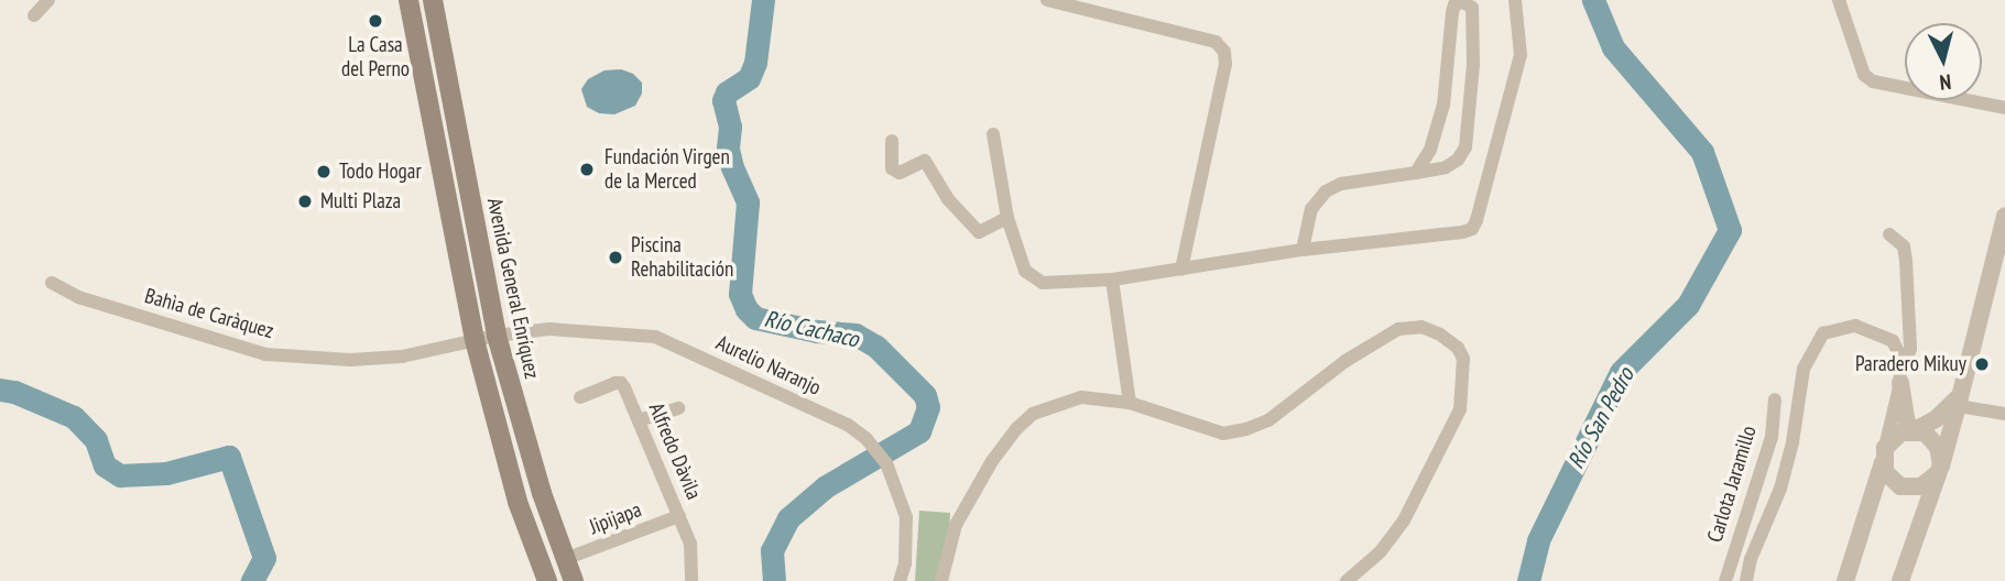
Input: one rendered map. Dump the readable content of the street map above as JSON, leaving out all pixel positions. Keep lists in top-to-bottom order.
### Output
{
  "streets": {
    "main road": ["Avenida General Enríquez"],
    "street": [
      "Bahìa de Caràquez",
      "Aurelio Naranjo",
      "Alfredo Dàvila",
      "Carlota Jaramillo",
      "Jipijapa"
    ]
  },
  "crossings": [
    ["Avenida General Enríquez", "Bahìa de Caràquez"],
    ["Avenida General Enríquez", "Aurelio Naranjo"],
    ["Avenida General Enríquez", "Jipijapa"],
    ["Bahìa de Caràquez", "Aurelio Naranjo"],
    ["Alfredo Dàvila", "Jipijapa"]
  ],
  "water": ["Río Cachaco", "Río San Pedro"],
  "places": [
    "La Casa del Perno",
    "Fundación Virgen de la Merced",
    "Todo Hogar",
    "Multi Plaza",
    "Piscina Rehabilitación",
    "Paradero Mikuy"
  ],
  "north": "bottom"
}
